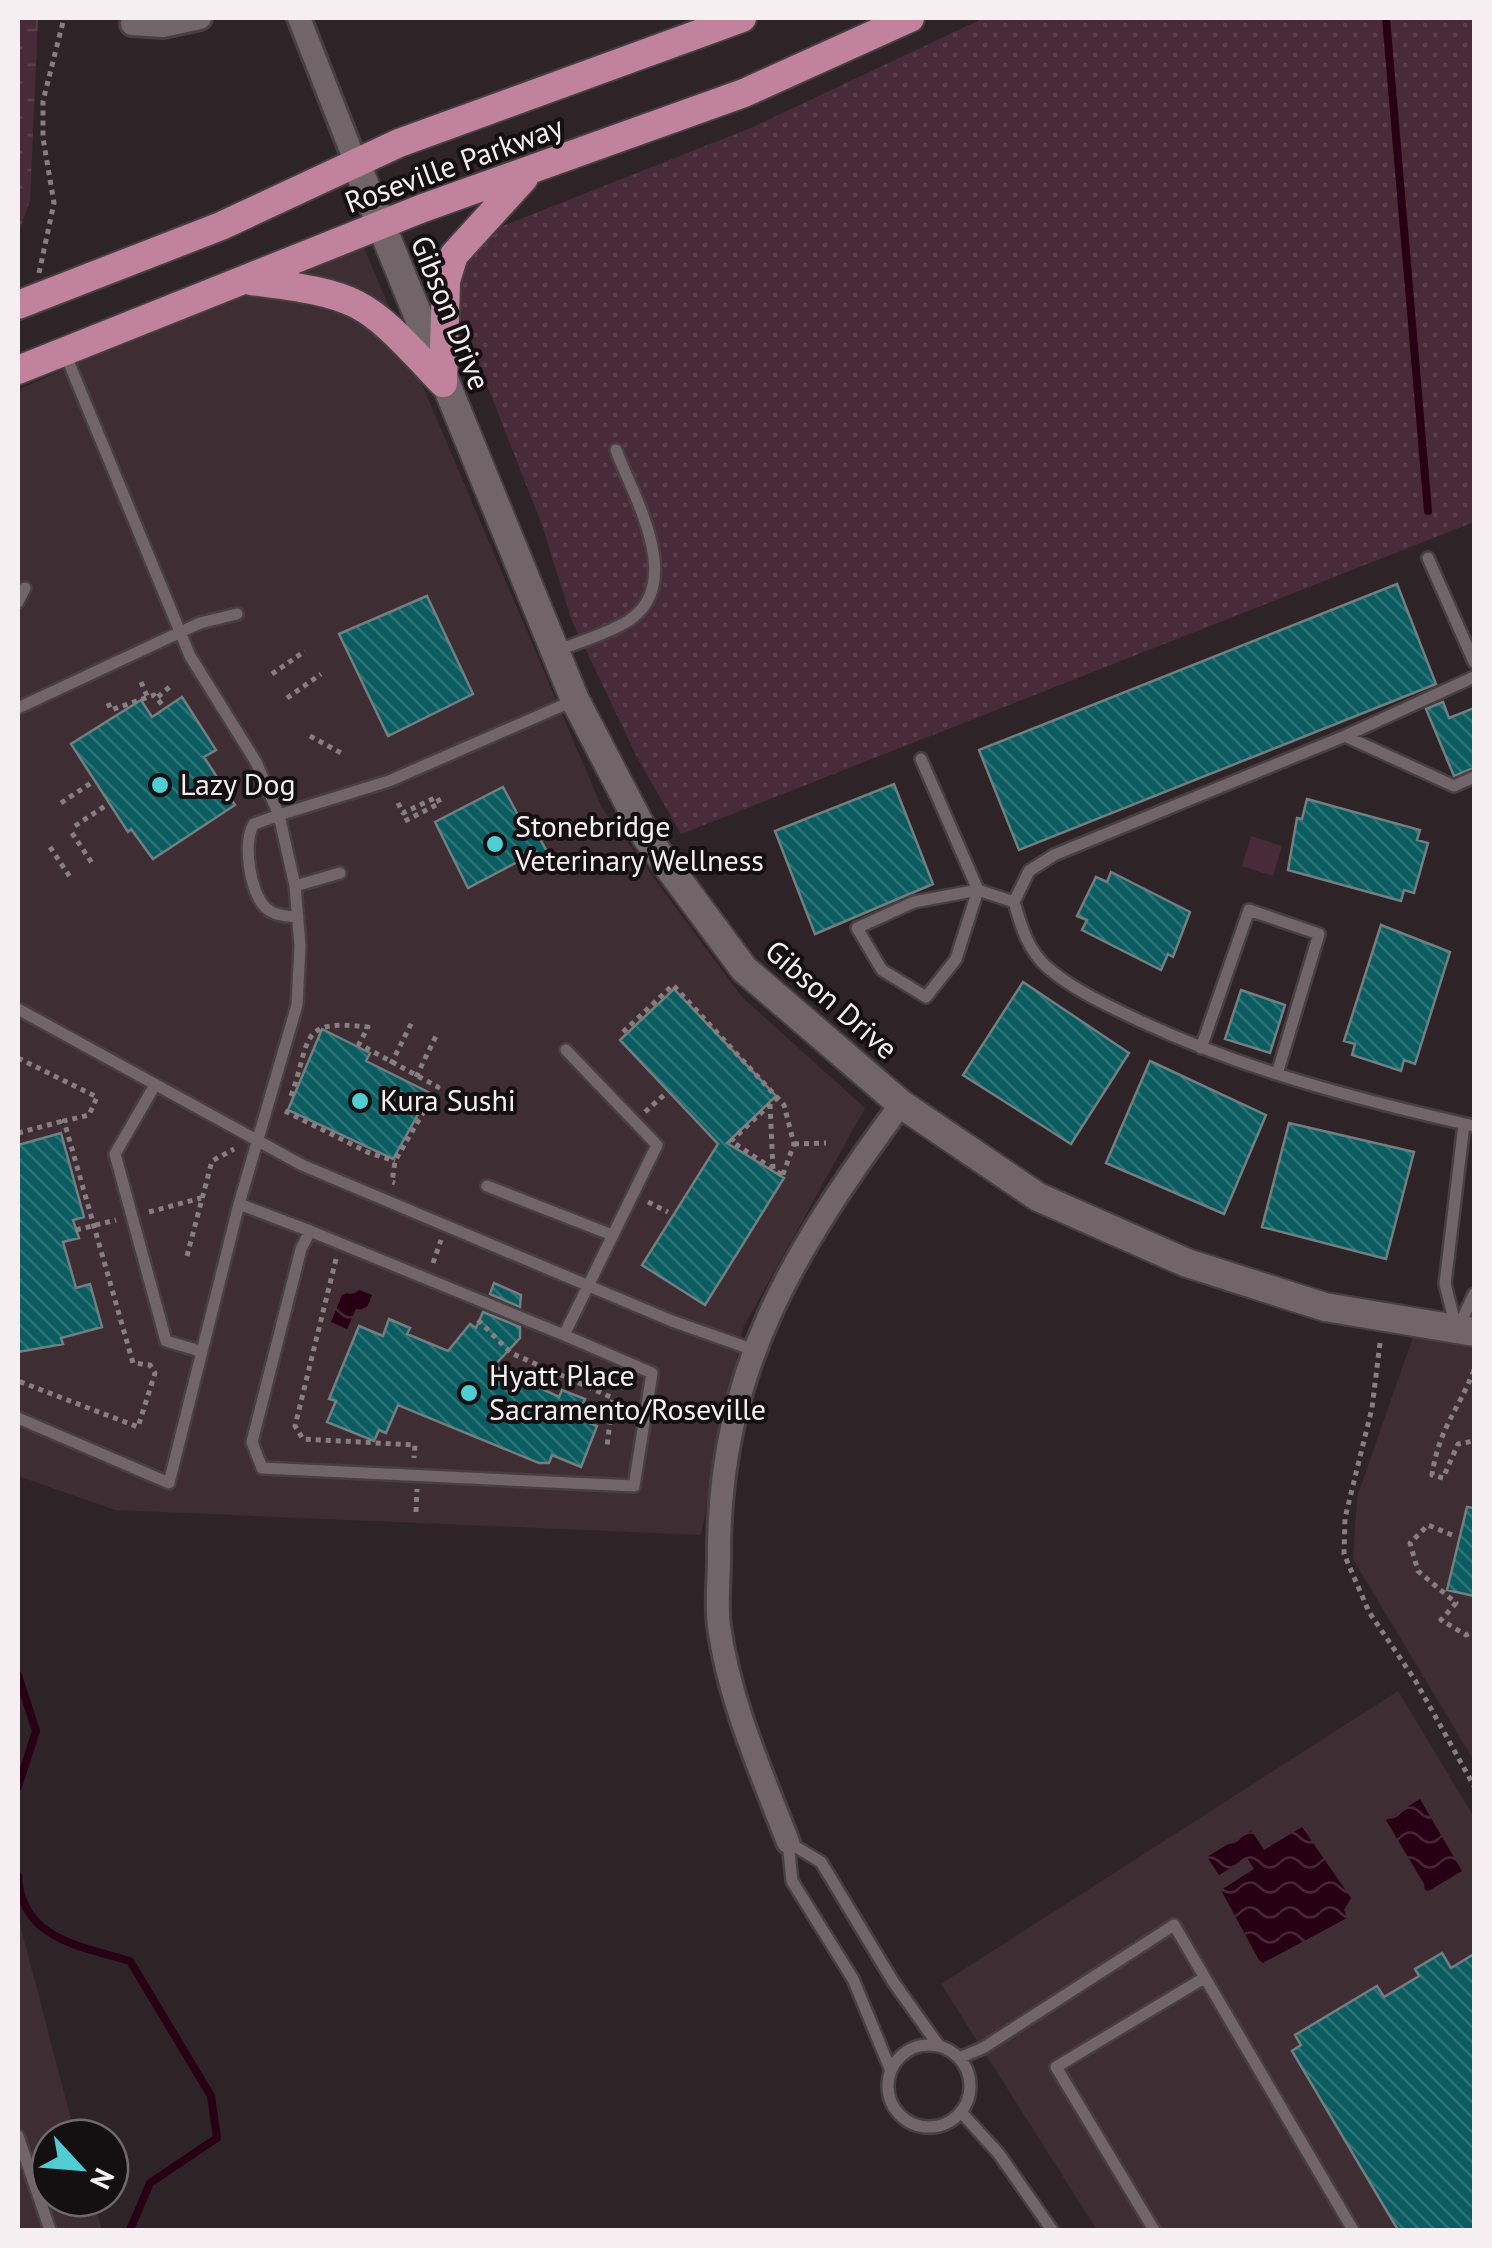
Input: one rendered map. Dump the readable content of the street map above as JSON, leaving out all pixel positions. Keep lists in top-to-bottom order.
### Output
{
  "streets": {
    "main road": ["Roseville Parkway"],
    "street": ["Gibson Drive"]
  },
  "crossings": [
    ["Roseville Parkway", "Gibson Drive"]
  ],
  "places": [
    "Lazy Dog",
    "Stonebridge Veterinary Wellness",
    "Kura Sushi",
    "Hyatt Place Sacramento/Roseville"
  ],
  "north": "bottom right"
}
